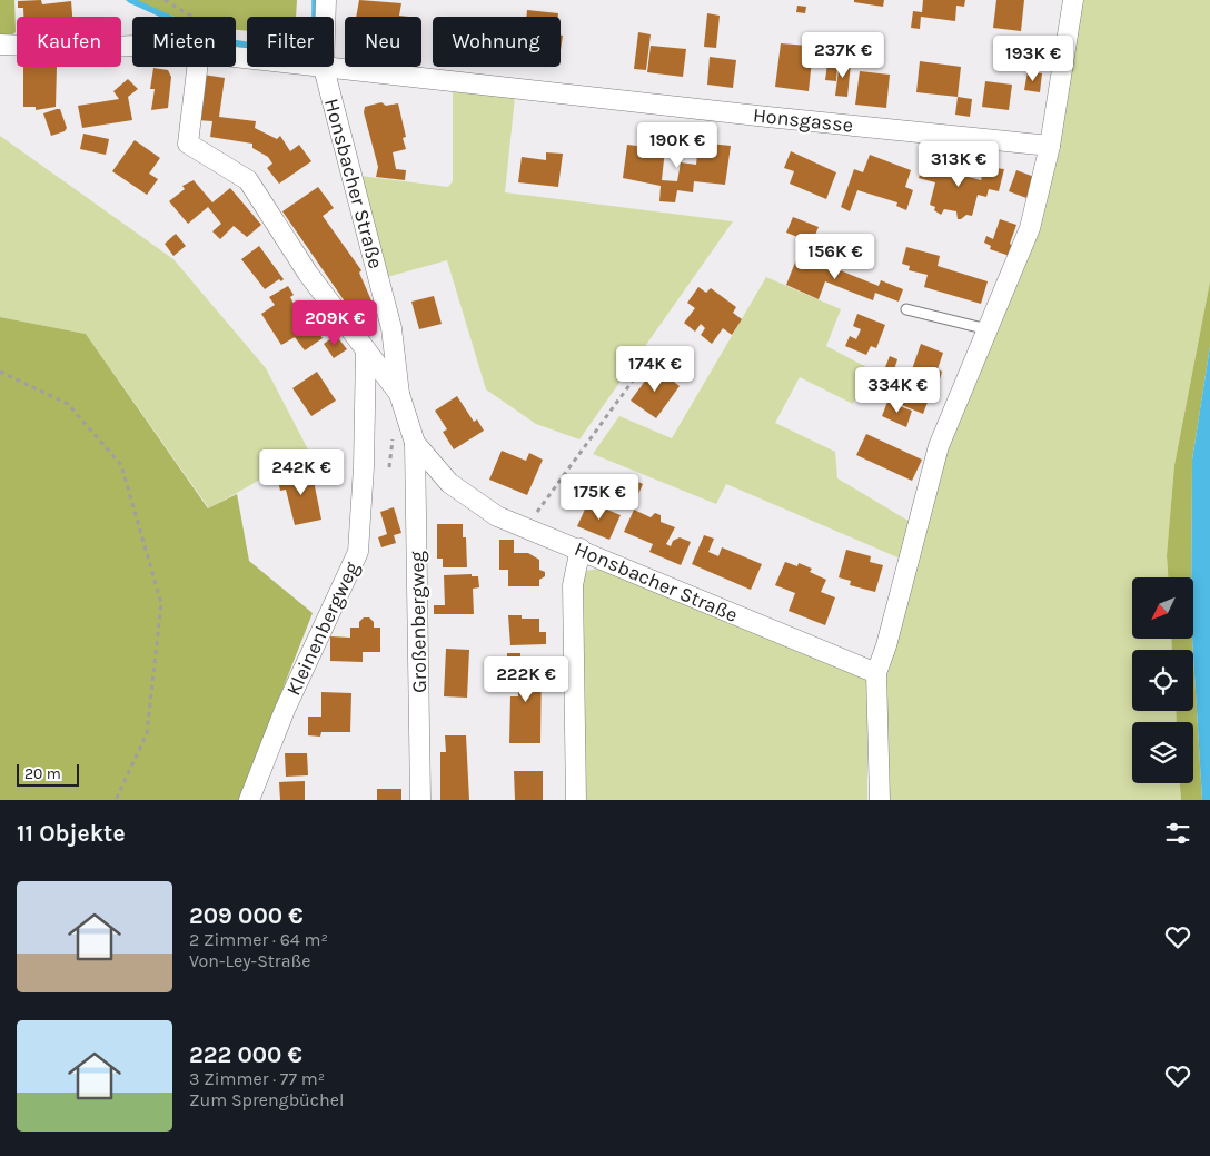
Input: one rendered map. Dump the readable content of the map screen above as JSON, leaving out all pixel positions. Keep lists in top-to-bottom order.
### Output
{
  "streets": {
    "street": [
      "Honsgasse",
      "Honsbacher Straße",
      "Großenbergweg",
      "Kleinenbergweg"
    ]
  },
  "crossings": [
    ["Honsgasse", "Honsbacher Straße"],
    ["Honsbacher Straße", "Großenbergweg"]
  ],
  "scale_bar": "20 m",
  "north": "bottom left",
  "page": {
    "chip": [
      "Kaufen",
      "Mieten",
      "Filter",
      "Neu",
      "Wohnung"
    ],
    "price": [
      "237K €",
      "193K €",
      "190K €",
      "313K €",
      "156K €",
      "209K €",
      "174K €",
      "334K €",
      "242K €",
      "175K €",
      "222K €"
    ],
    "scale": "20 m",
    "heading": "11 Objekte",
    "list": [
      {
        "name": "209 000 €",
        "note": "2 Zimmer · 64 m² · Von-Ley-Straße"
      },
      {
        "name": "222 000 €",
        "note": "3 Zimmer · 77 m² · Zum Sprengbüchel"
      }
    ]
  }
}
